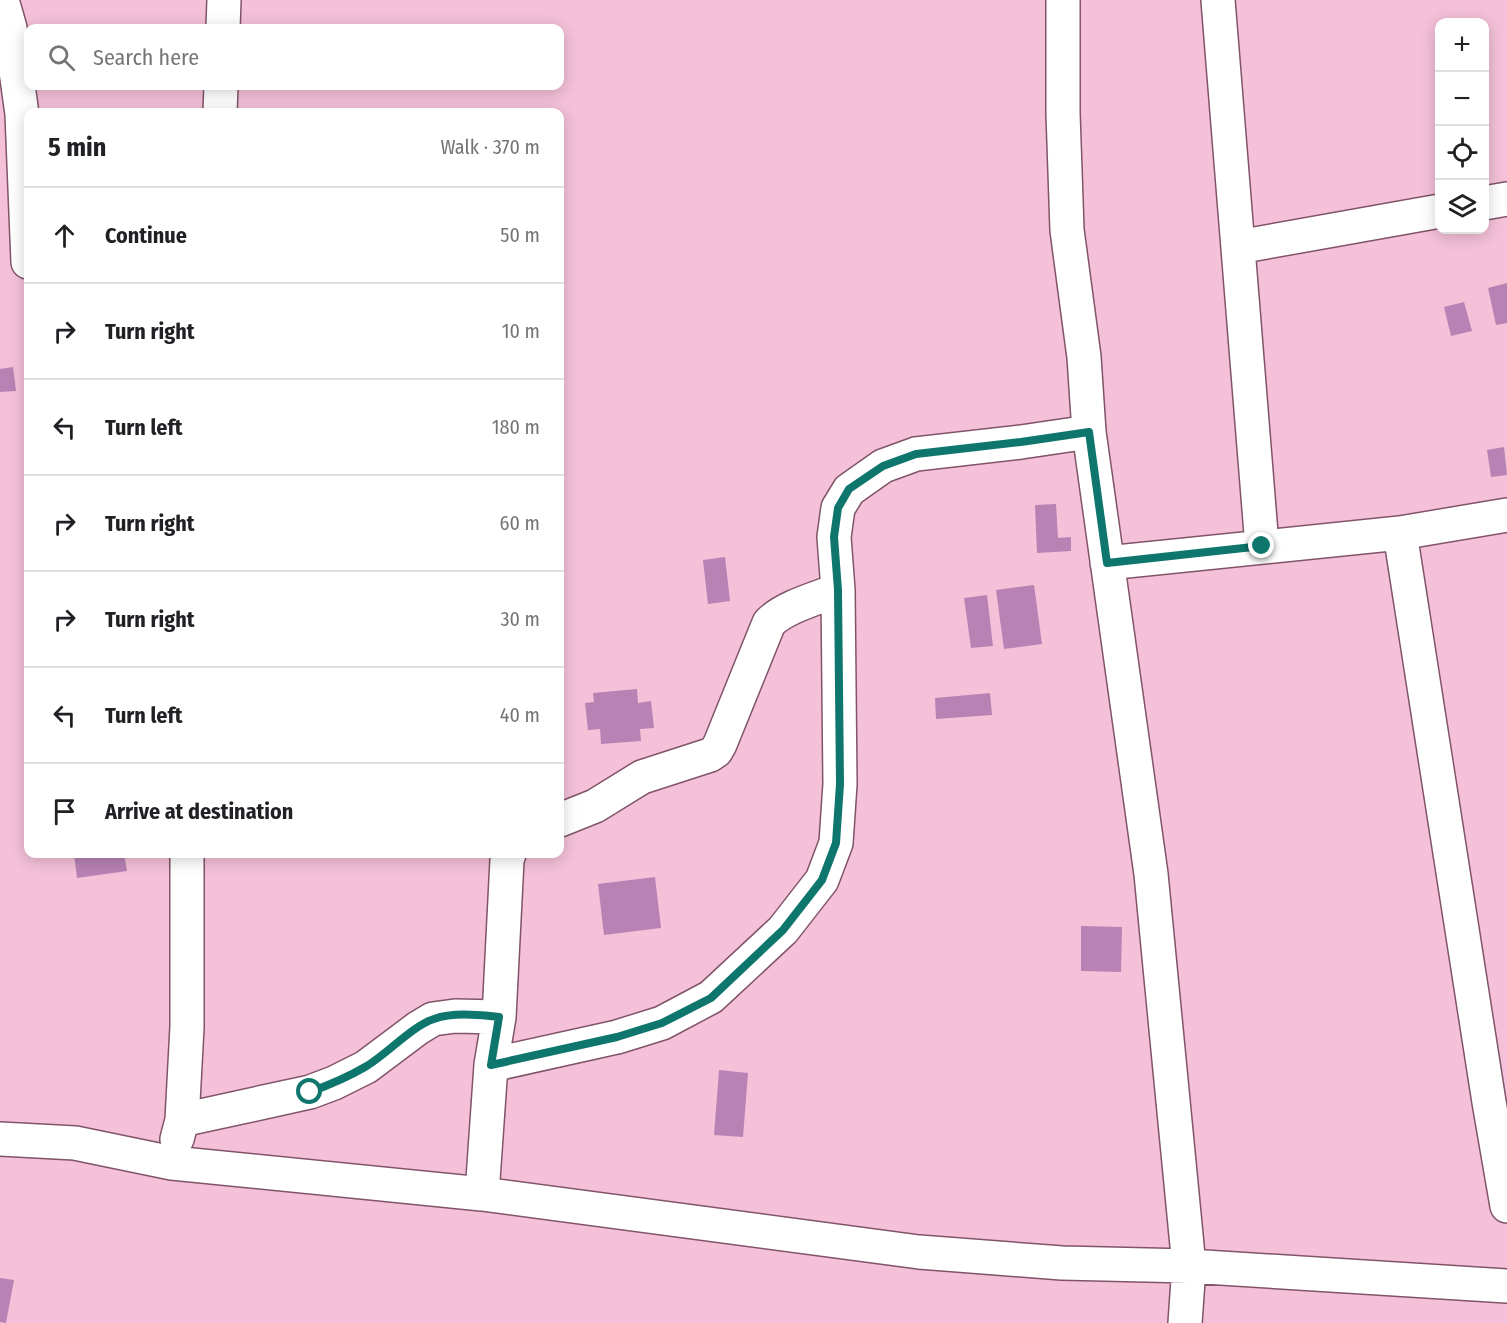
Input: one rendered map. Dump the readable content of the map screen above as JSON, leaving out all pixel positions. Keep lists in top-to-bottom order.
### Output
{
  "page": {
    "map_buttons": ["+", "−"],
    "search": "Search here",
    "heading": ["5 min", "Walk · 370 m"],
    "list": [
      ["Continue", "50 m"],
      ["Turn right", "10 m"],
      ["Turn left", "180 m"],
      ["Turn right", "60 m"],
      ["Turn right", "30 m"],
      ["Turn left", "40 m"],
      "Arrive at destination"
    ]
  }
}
